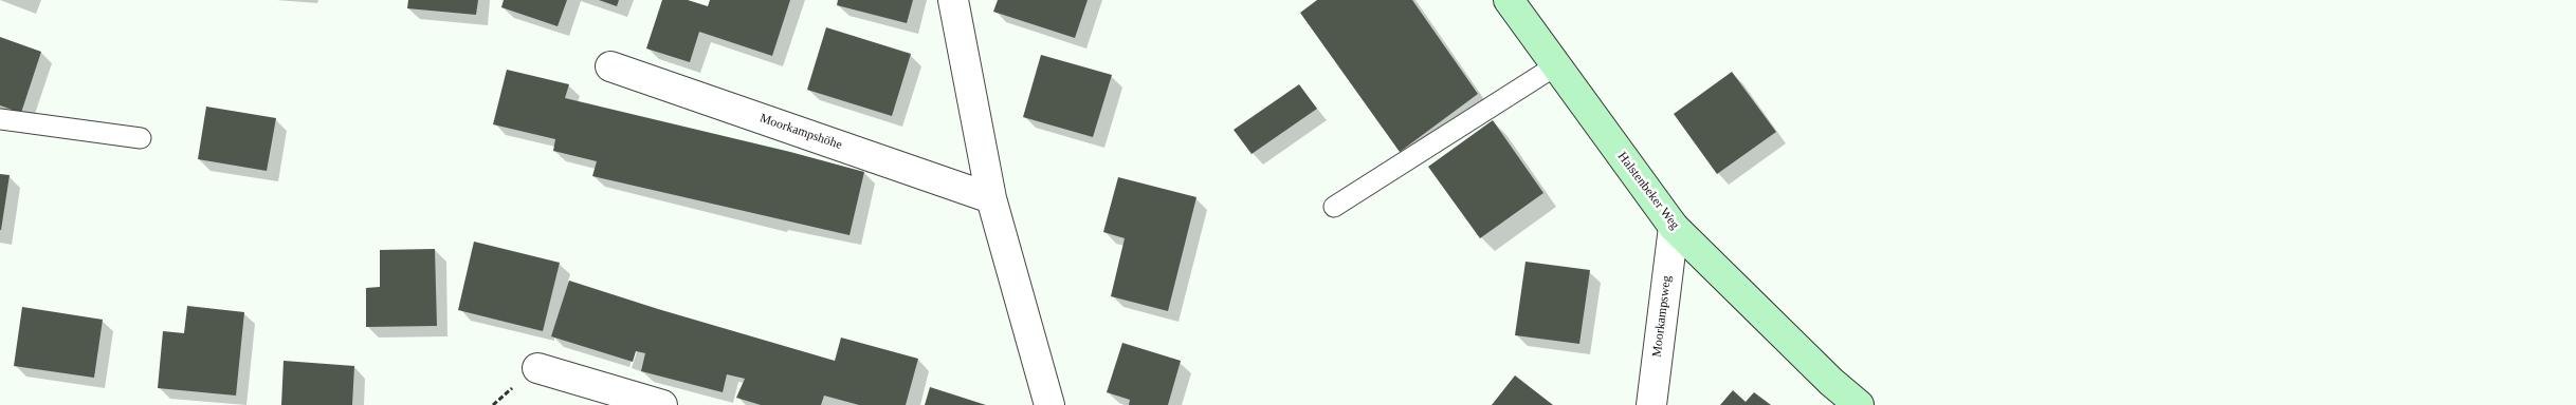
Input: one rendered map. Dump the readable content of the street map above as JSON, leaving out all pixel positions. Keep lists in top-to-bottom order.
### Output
{
  "streets": {
    "main road": ["Halstenbeker Weg"],
    "street": ["Moorkampshöhe", "Moorkampsweg"]
  },
  "crossings": [
    ["Halstenbeker Weg", "Moorkampsweg"]
  ]
}
